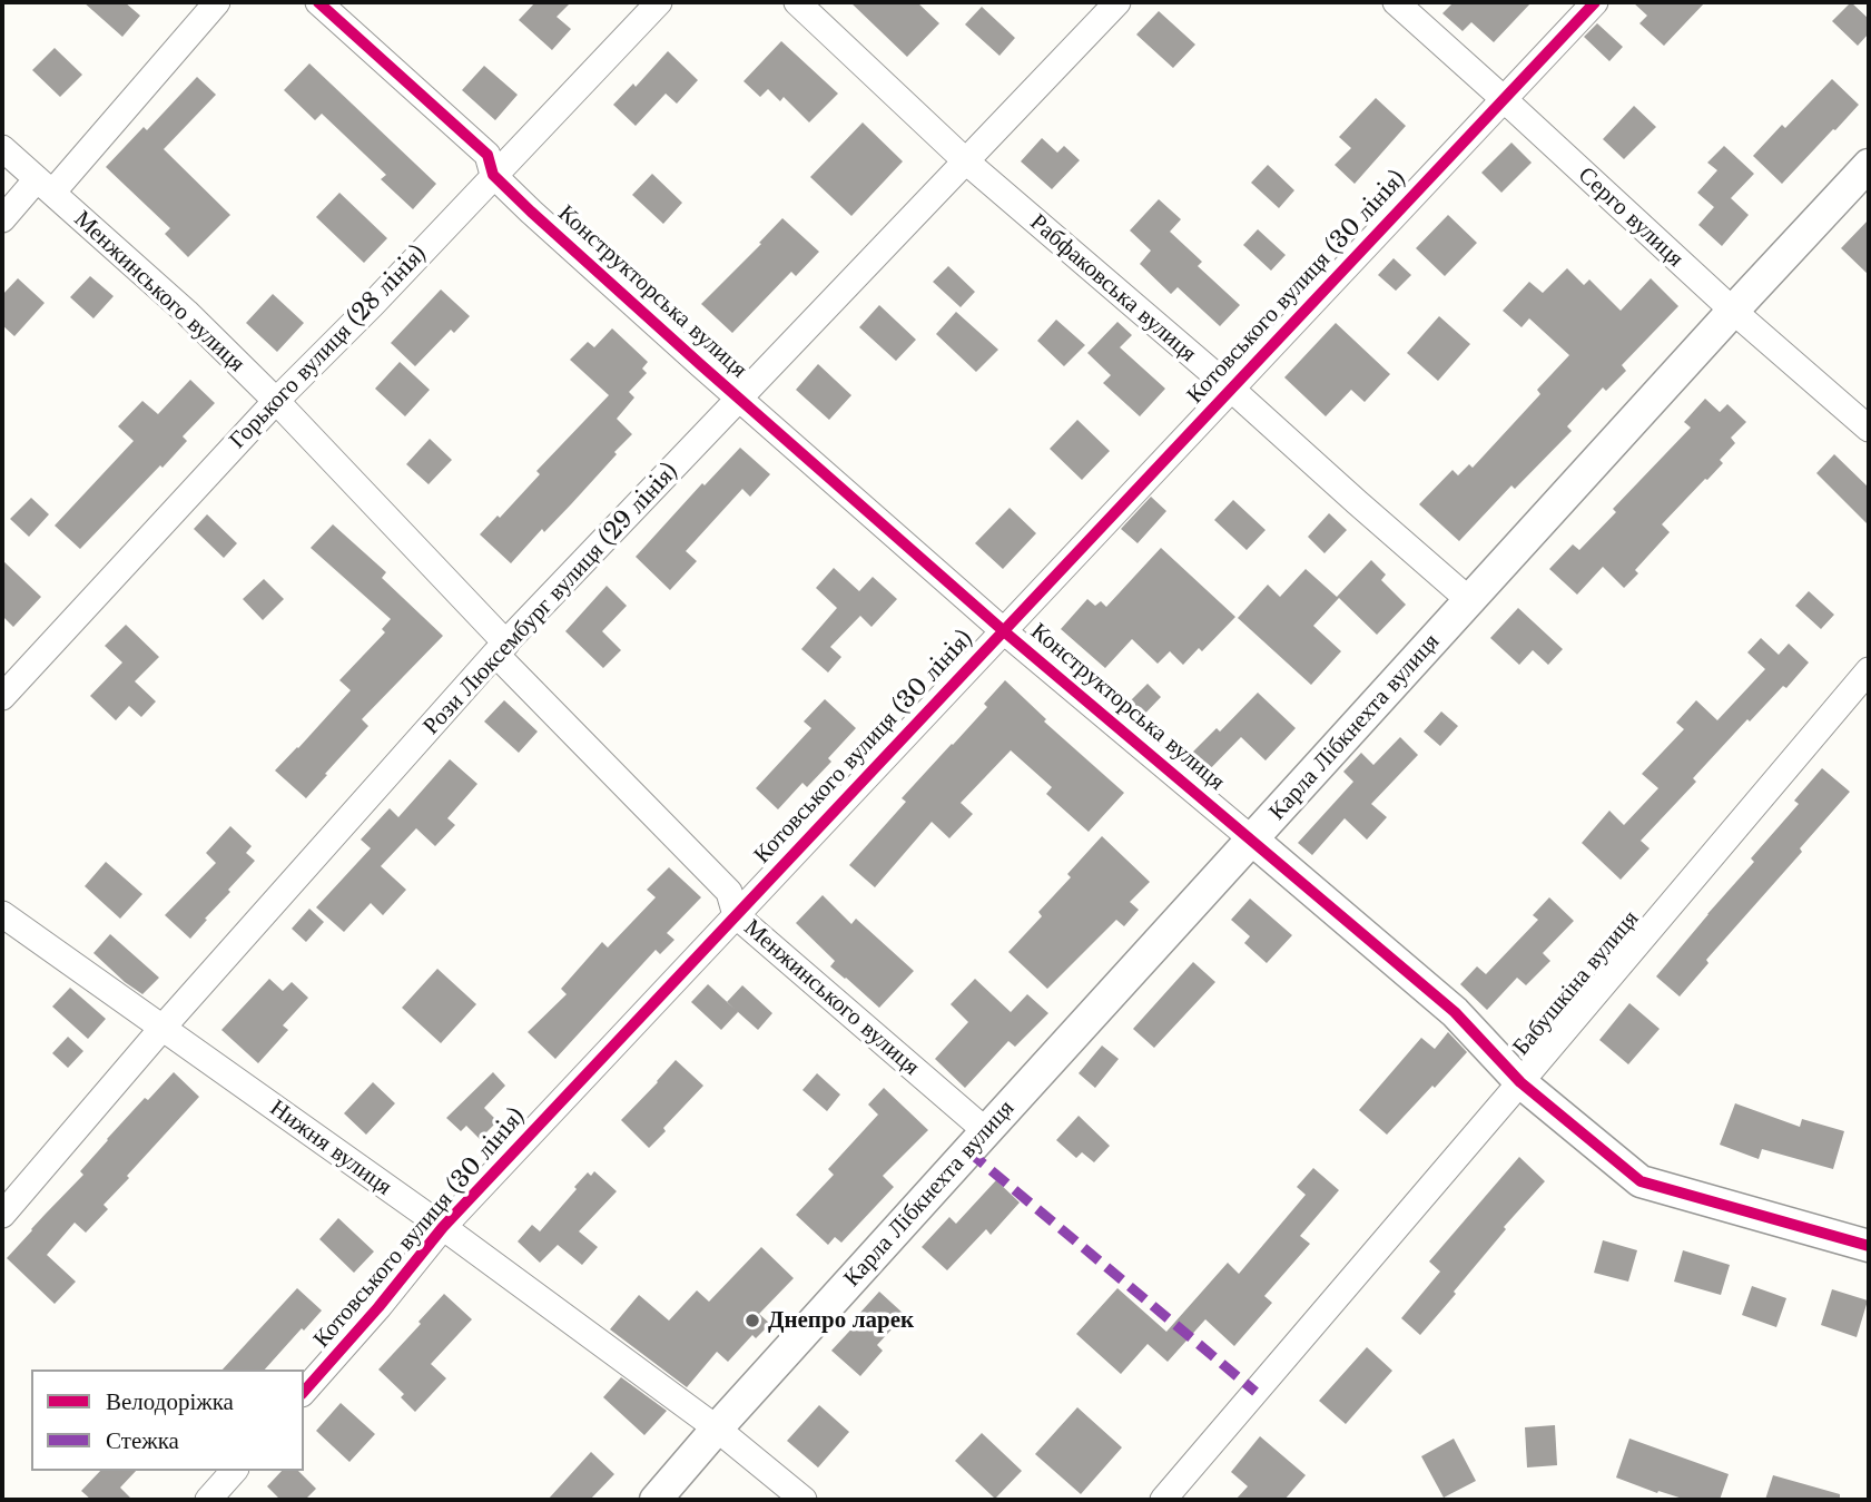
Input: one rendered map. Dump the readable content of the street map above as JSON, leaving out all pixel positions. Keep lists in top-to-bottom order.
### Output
{
  "streets": {
    "street": [
      "Серго вулиця",
      "Котовського вулиця (30 лiнiя)",
      "Рабфаковська вулиця",
      "Менжинського вулиця",
      "Конструкторська вулиця",
      "Горького вулиця (28 лiнiя)",
      "Рози Люксембург вулиця (29 лiнiя)",
      "Карла Лібкнехта вулиця",
      "Бабушкіна вулиця",
      "Нижня вулиця"
    ]
  },
  "crossings": [
    ["Серго вулиця", "Котовського вулиця (30 лiнiя)"],
    ["Серго вулиця", "Карла Лібкнехта вулиця"],
    ["Котовського вулиця (30 лiнiя)", "Рабфаковська вулиця"],
    ["Котовського вулиця (30 лiнiя)", "Менжинського вулиця"],
    ["Котовського вулиця (30 лiнiя)", "Конструкторська вулиця"],
    ["Котовського вулиця (30 лiнiя)", "Нижня вулиця"],
    ["Рабфаковська вулиця", "Рози Люксембург вулиця (29 лiнiя)"],
    ["Рабфаковська вулиця", "Карла Лібкнехта вулиця"],
    ["Менжинського вулиця", "Горького вулиця (28 лiнiя)"],
    ["Менжинського вулиця", "Рози Люксембург вулиця (29 лiнiя)"],
    ["Менжинського вулиця", "Карла Лібкнехта вулиця"],
    ["Конструкторська вулиця", "Горького вулиця (28 лiнiя)"],
    ["Конструкторська вулиця", "Рози Люксембург вулиця (29 лiнiя)"],
    ["Конструкторська вулиця", "Карла Лібкнехта вулиця"],
    ["Конструкторська вулиця", "Бабушкіна вулиця"],
    ["Рози Люксембург вулиця (29 лiнiя)", "Нижня вулиця"],
    ["Карла Лібкнехта вулиця", "Нижня вулиця"]
  ],
  "places": ["Днепро ларек"],
  "legend": ["Велодоріжка", "Стежка"]
}
